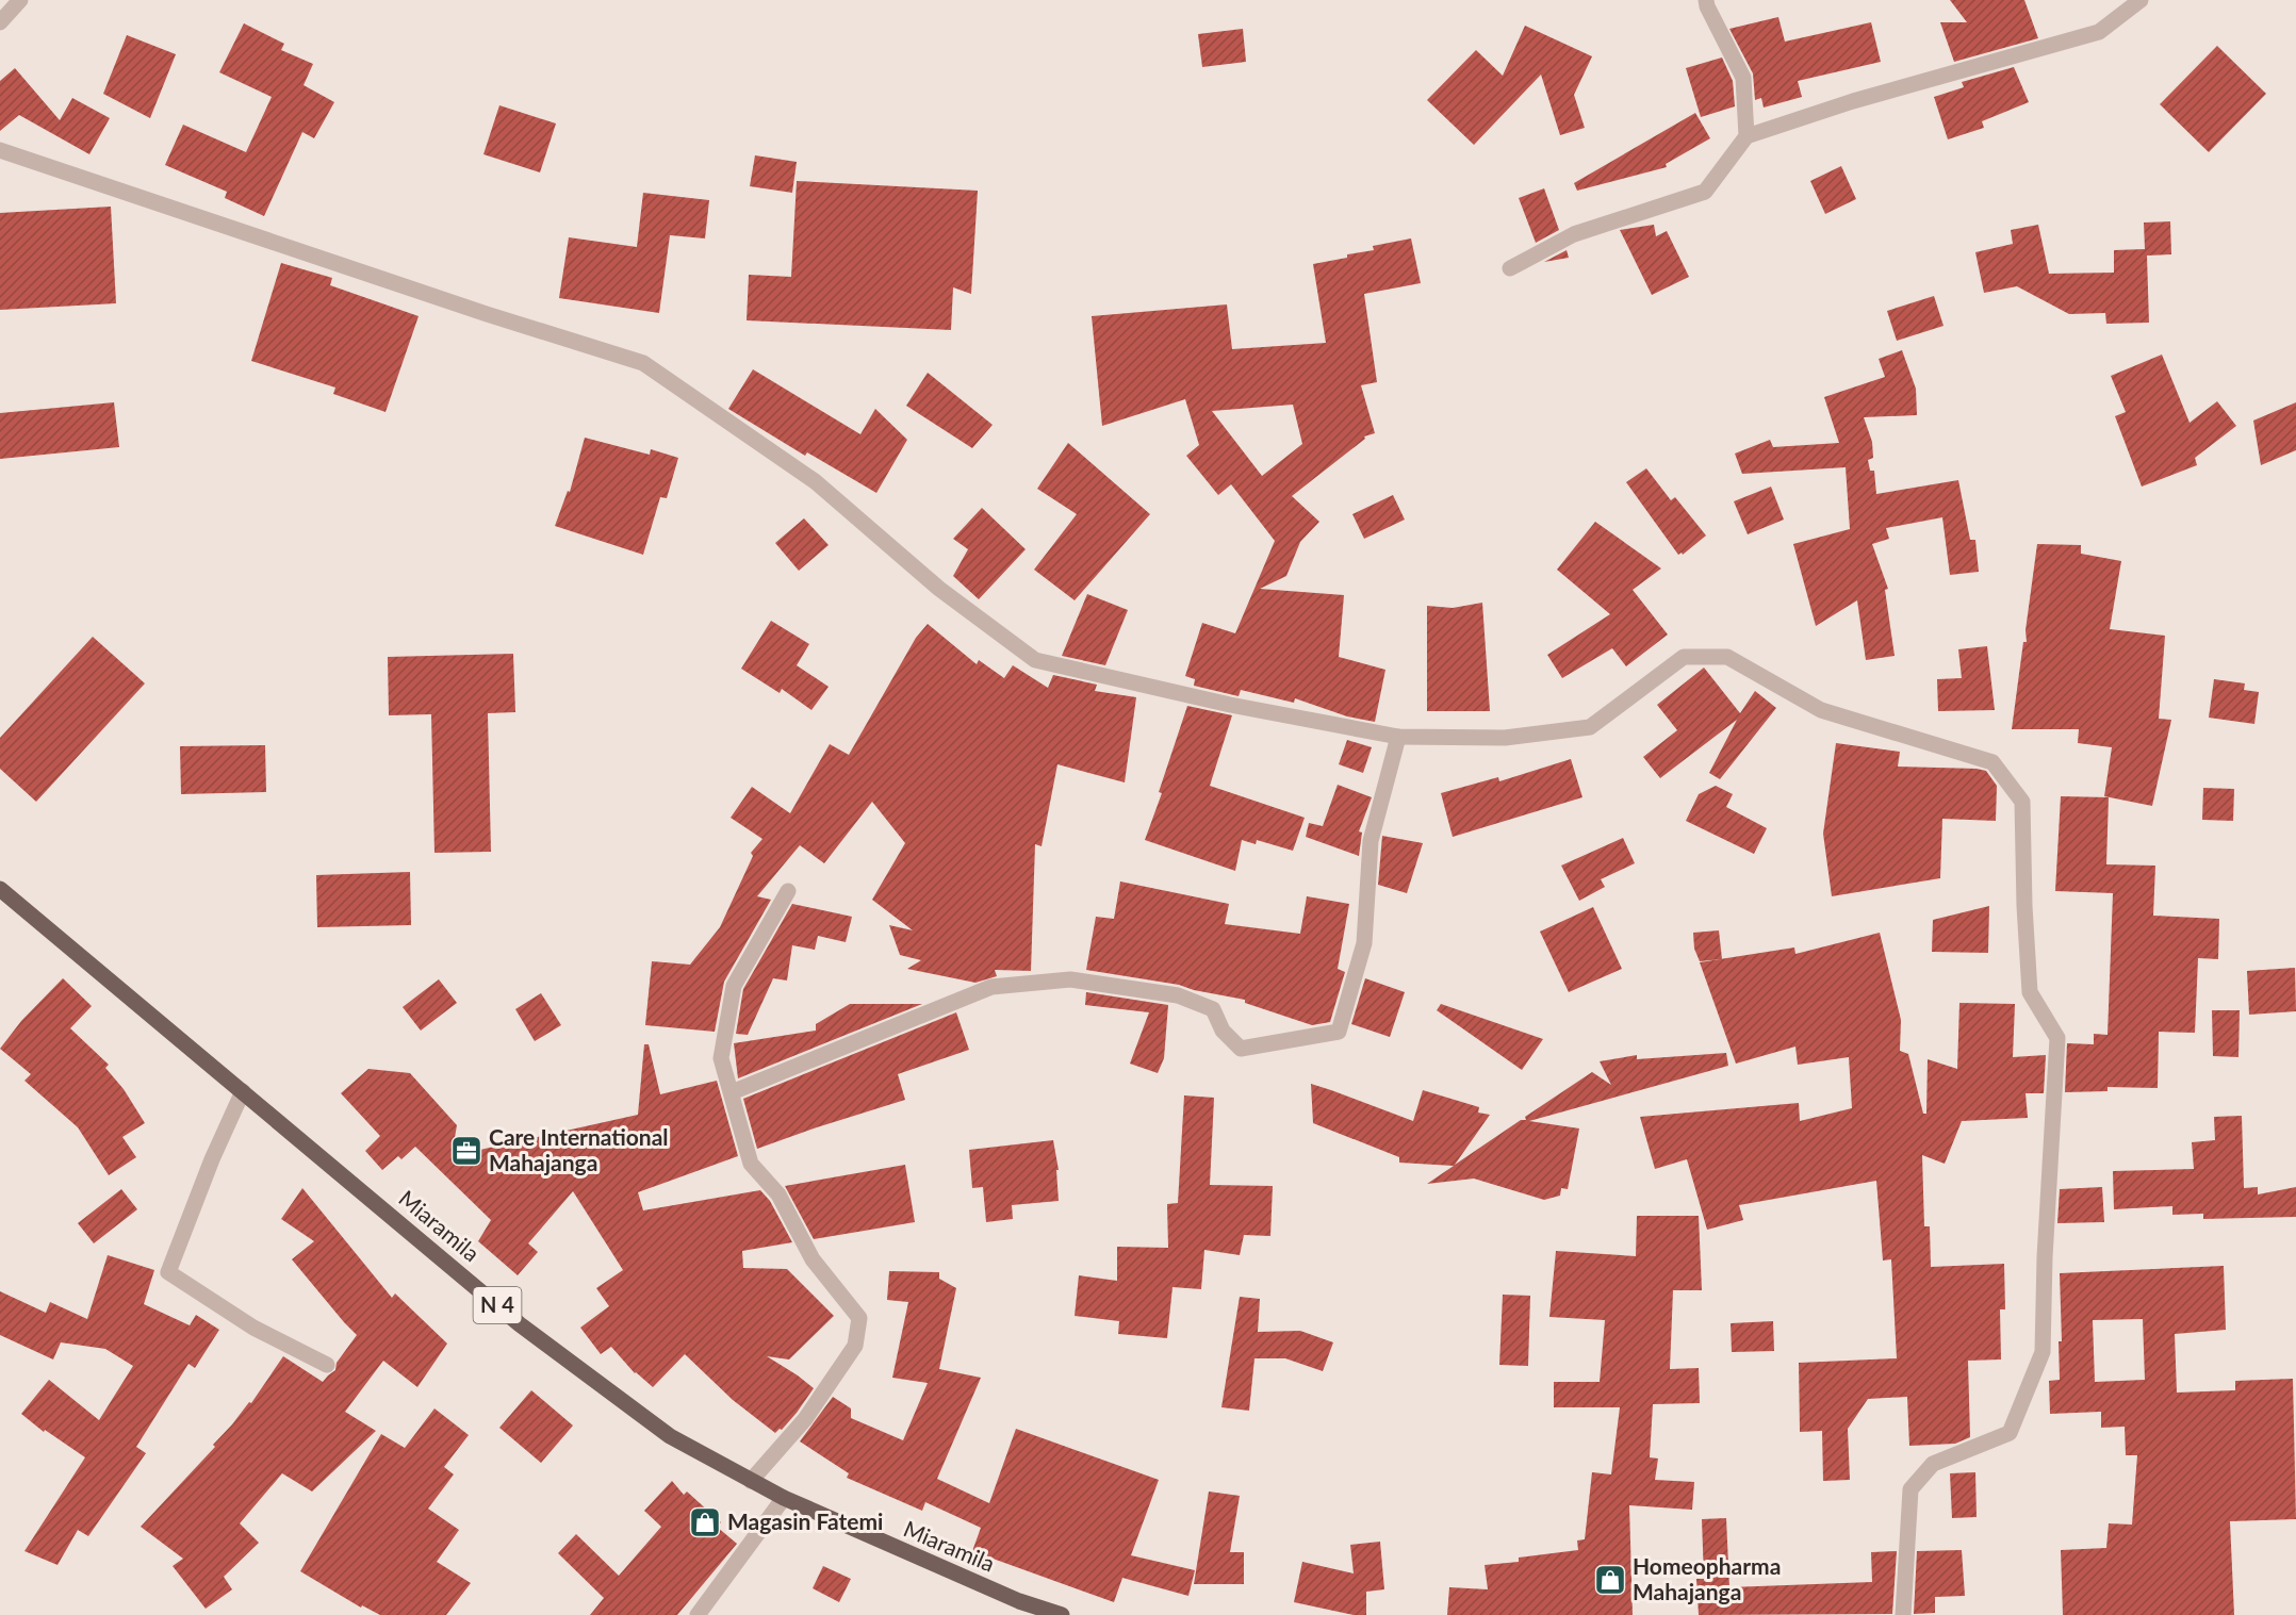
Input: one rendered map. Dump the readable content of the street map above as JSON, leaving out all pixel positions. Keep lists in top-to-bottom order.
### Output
{
  "streets": {
    "main road": ["Miaramila", "N 4"]
  },
  "places": {
    "office": ["Care International Mahajanga"],
    "shop": ["Magasin Fatemi", "Homeopharma Mahajanga"]
  }
}
